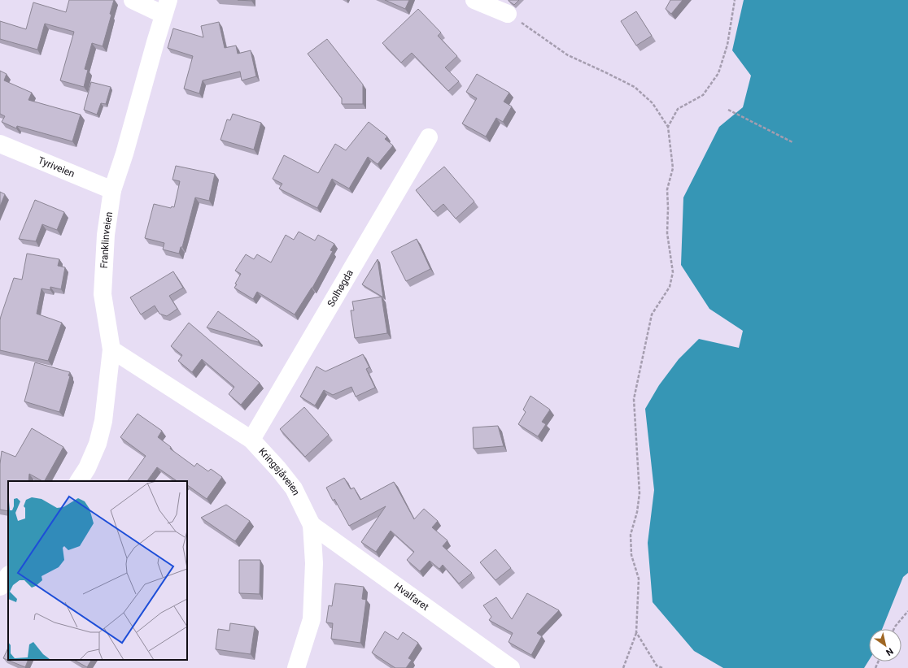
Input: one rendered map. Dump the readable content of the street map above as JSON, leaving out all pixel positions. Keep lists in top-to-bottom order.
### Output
{
  "streets": {
    "street": [
      "Tyriveien",
      "Franklinveien",
      "Solhøgda",
      "Kringsjåveien",
      "Hvalfaret"
    ]
  },
  "crossings": [
    ["Tyriveien", "Franklinveien"],
    ["Franklinveien", "Kringsjåveien"],
    ["Solhøgda", "Kringsjåveien"],
    ["Kringsjåveien", "Hvalfaret"]
  ],
  "north": "bottom right"
}
